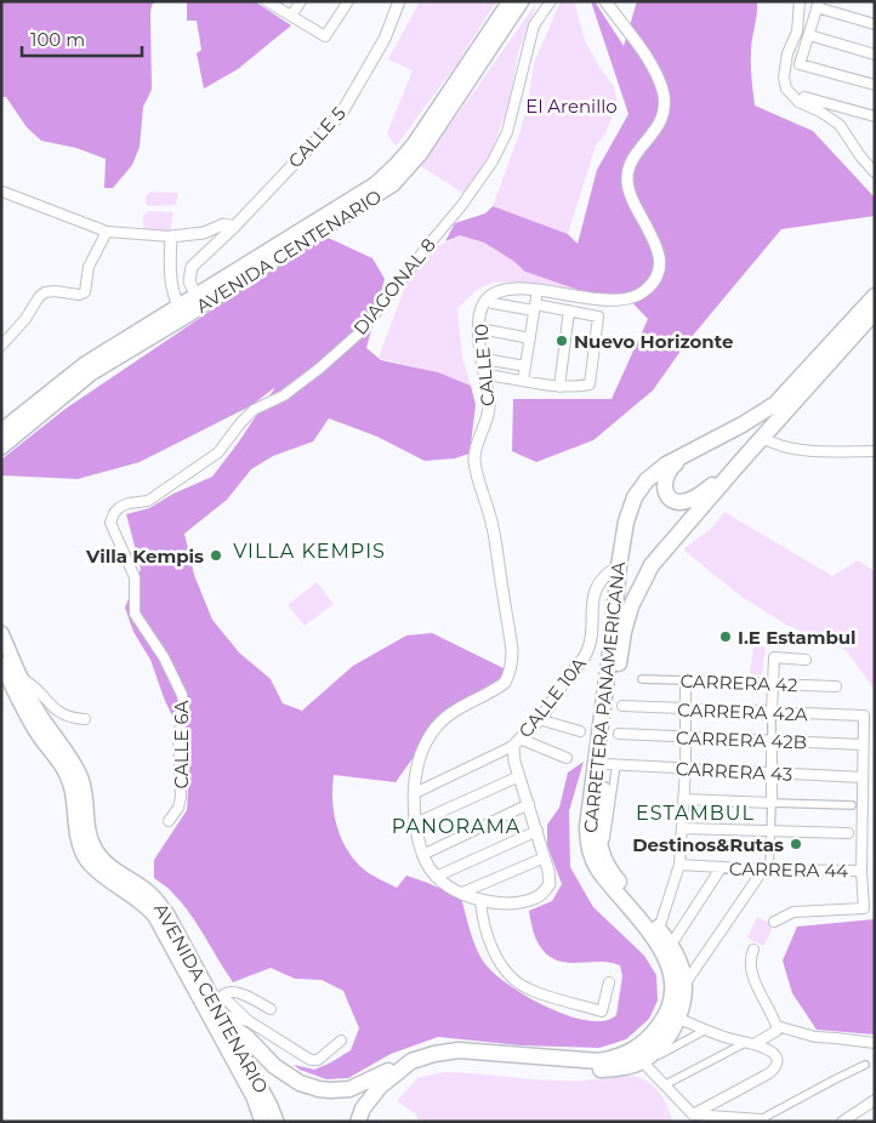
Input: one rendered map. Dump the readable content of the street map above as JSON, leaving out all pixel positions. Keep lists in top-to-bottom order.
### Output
{
  "streets": {
    "highway": ["CARRETERA PANAMERICANA"],
    "main road": ["AVENIDA CENTENARIO"],
    "street": [
      "CALLE 5",
      "DIAGONAL 8",
      "CALLE 10",
      "CARRERA 42",
      "CALLE 10A",
      "CARRERA 42A",
      "CARRERA 42B",
      "CALLE 6A",
      "CARRERA 43",
      "CARRERA 44"
    ]
  },
  "crossings": [
    ["CALLE 5", "AVENIDA CENTENARIO"],
    ["DIAGONAL 8", "CALLE 6A"],
    ["CALLE 10", "CALLE 10A"],
    ["CALLE 10A", "CARRETERA PANAMERICANA"],
    ["CARRETERA PANAMERICANA", "CARRERA 43"],
    ["CARRERA 42A", "CARRERA 42B"]
  ],
  "districts": ["VILLA KEMPIS", "ESTAMBUL", "PANORAMA"],
  "parks": ["El Arenillo"],
  "places": [
    "Nuevo Horizonte",
    "Villa Kempis",
    "I.E Estambul",
    "Destinos&Rutas"
  ],
  "scale_bar": "100 m"
}
